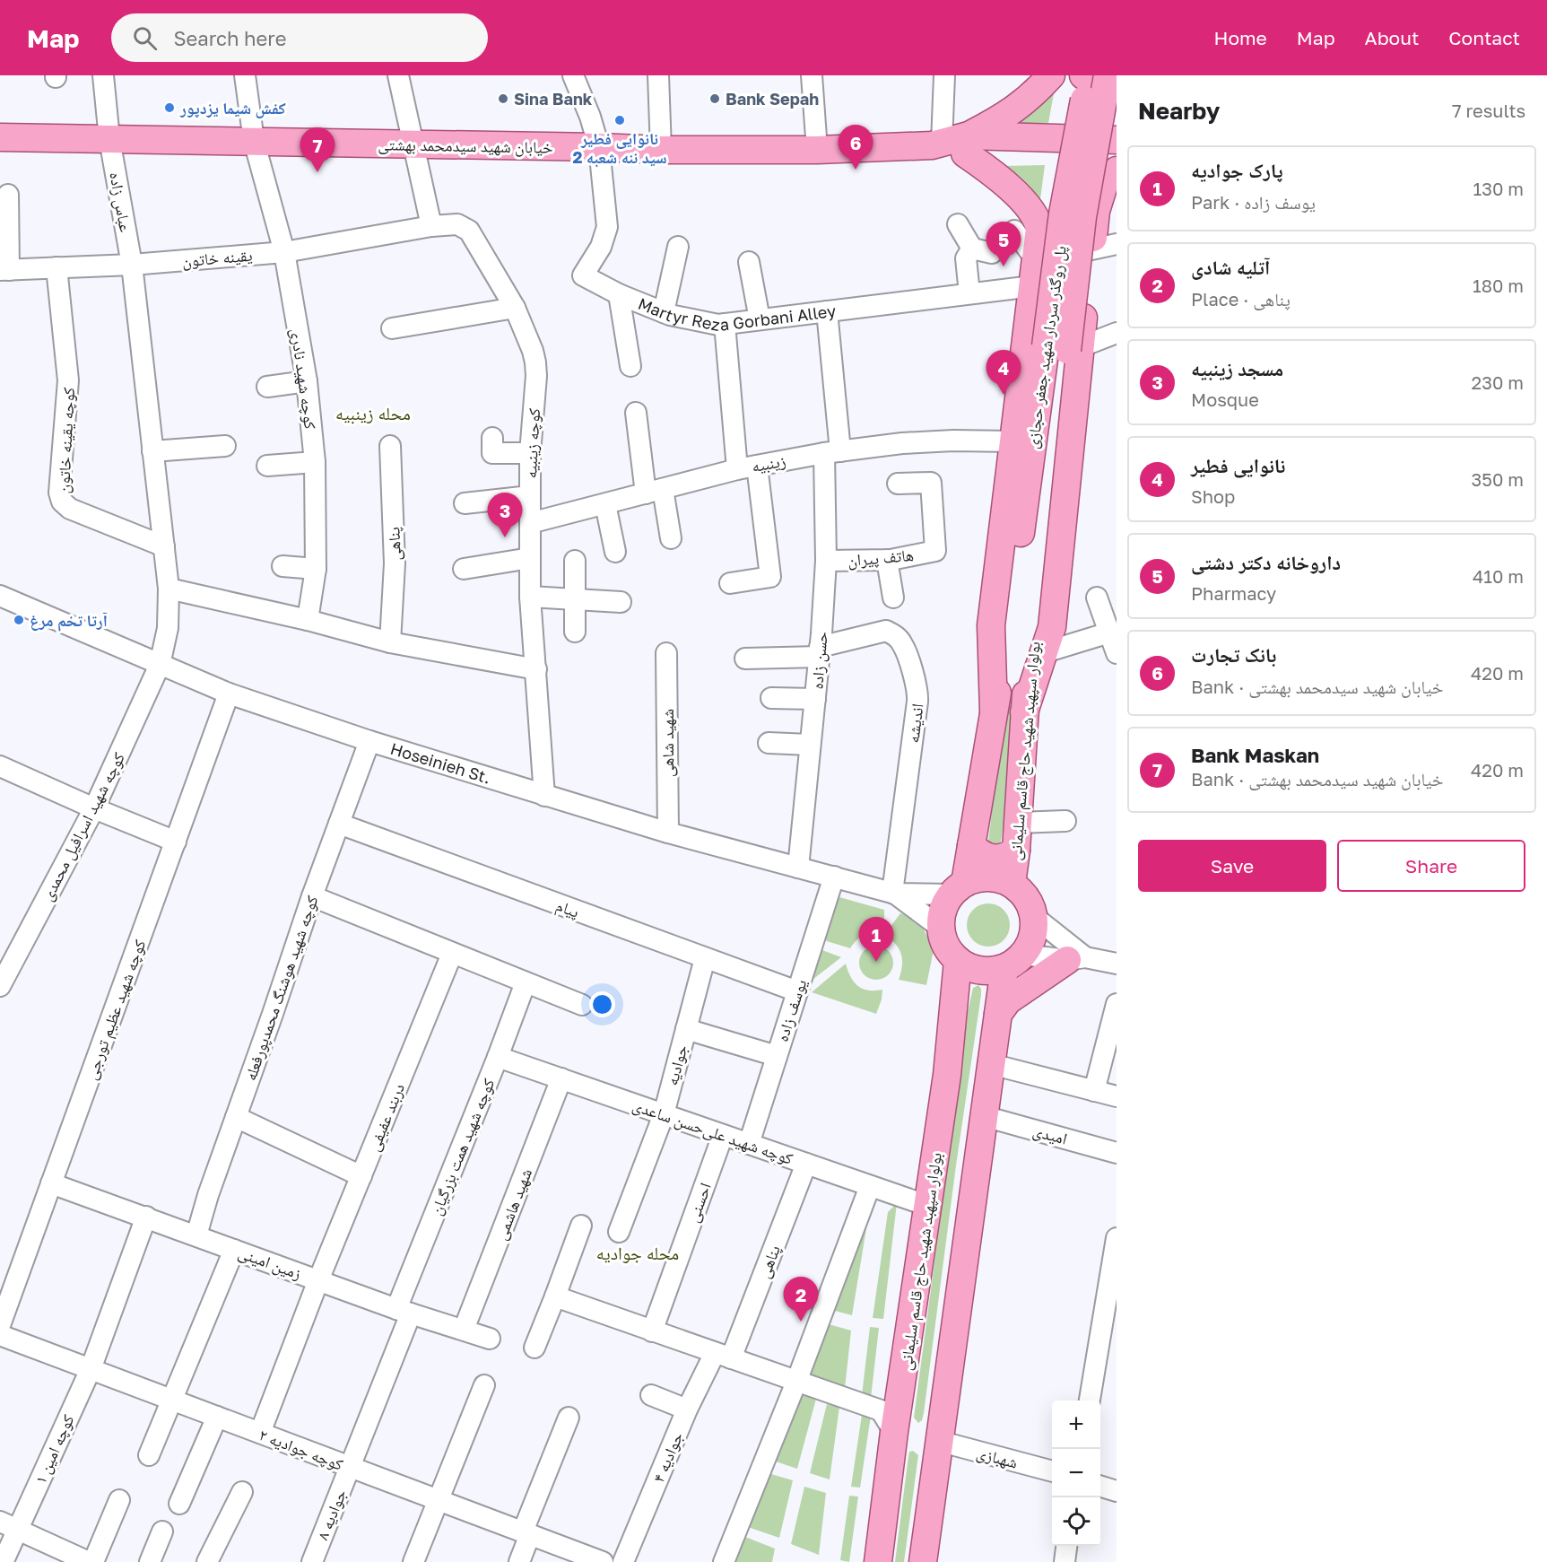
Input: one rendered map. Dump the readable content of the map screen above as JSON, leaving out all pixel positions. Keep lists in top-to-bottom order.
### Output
{
  "streets": {
    "main road": ["خیابان شهید سیدمحمد بهشتی", "پل روگذر سردار شهید جعفر حجازی", "بولوار سپهبد شهید حاج قاسم سلیمانی"],
    "street": [
      "عباس زاده",
      "یقینه خاتون",
      "Martyr Reza Gorbani Alley",
      "کوچه شهید نادری",
      "کوچه یقینه خاتون",
      "کوچه زینبیه",
      "زینبیه",
      "پناهی",
      "هاتف پیران",
      "حسن زاده",
      "اندیشه",
      "شهید شاهی",
      "Hoseinieh St.",
      "کوچه شهید اسرافیل محمدی",
      "پیام",
      "کوچه شهید هوشنگ محمدپورفعله",
      "کوچه شهید عظیم تورجی",
      "یوسف زاده",
      "جوادیه",
      "دربند عفیفی",
      "کوچه شهید علی‌حسن ساعدی",
      "امیدی",
      "کوچه شهید همت بزرگیان",
      "احسنی",
      "شهید هاشمی",
      "زمین امینی",
      "کوچه امین ۱",
      "کوچه جوادیه ۲",
      "جوادیه ۴",
      "شهبازی",
      "جوادیه ۸"
    ]
  },
  "crossings": [
    ["خیابان شهید سیدمحمد بهشتی", "عباس زاده"],
    ["خیابان شهید سیدمحمد بهشتی", "Martyr Reza Gorbani Alley"],
    ["خیابان شهید سیدمحمد بهشتی", "کوچه شهید نادری"],
    ["عباس زاده", "یقینه خاتون"],
    ["یقینه خاتون", "کوچه شهید نادری"],
    ["یقینه خاتون", "کوچه یقینه خاتون"],
    ["یقینه خاتون", "کوچه زینبیه"],
    ["Martyr Reza Gorbani Alley", "حسن زاده"],
    ["پل روگذر سردار شهید جعفر حجازی", "بولوار سپهبد شهید حاج قاسم سلیمانی"],
    ["کوچه زینبیه", "زینبیه"],
    ["کوچه زینبیه", "Hoseinieh St."],
    ["زینبیه", "حسن زاده"],
    ["پناهی", "کوچه شهید علی‌حسن ساعدی"],
    ["پناهی", "جوادیه ۴"],
    ["هاتف پیران", "حسن زاده"],
    ["حسن زاده", "اندیشه"],
    ["حسن زاده", "Hoseinieh St."],
    ["اندیشه", "Hoseinieh St."],
    ["شهید شاهی", "Hoseinieh St."],
    ["بولوار سپهبد شهید حاج قاسم سلیمانی", "کوچه شهید علی‌حسن ساعدی"],
    ["Hoseinieh St.", "کوچه شهید اسرافیل محمدی"],
    ["Hoseinieh St.", "کوچه شهید هوشنگ محمدپورفعله"],
    ["Hoseinieh St.", "کوچه شهید عظیم تورجی"],
    ["Hoseinieh St.", "یوسف زاده"],
    ["پیام", "کوچه شهید هوشنگ محمدپورفعله"],
    ["پیام", "یوسف زاده"],
    ["پیام", "جوادیه"],
    ["کوچه شهید هوشنگ محمدپورفعله", "زمین امینی"],
    ["کوچه شهید عظیم تورجی", "زمین امینی"],
    ["یوسف زاده", "کوچه شهید علی‌حسن ساعدی"],
    ["جوادیه", "کوچه شهید علی‌حسن ساعدی"],
    ["دربند عفیفی", "زمین امینی"],
    ["دربند عفیفی", "کوچه جوادیه ۲"],
    ["کوچه شهید علی‌حسن ساعدی", "کوچه شهید همت بزرگیان"],
    ["کوچه شهید علی‌حسن ساعدی", "احسنی"],
    ["کوچه شهید علی‌حسن ساعدی", "شهید هاشمی"],
    ["کوچه شهید همت بزرگیان", "زمین امینی"],
    ["کوچه شهید همت بزرگیان", "کوچه جوادیه ۲"],
    ["کوچه شهید همت بزرگیان", "جوادیه ۸"],
    ["شهید هاشمی", "زمین امینی"],
    ["زمین امینی", "کوچه امین ۱"],
    ["کوچه امین ۱", "کوچه جوادیه ۲"],
    ["کوچه جوادیه ۲", "جوادیه ۸"]
  ],
  "districts": ["محله زینبیه", "محله جوادیه"],
  "places": [
    "Sina Bank",
    "Bank Sepah",
    "کفش شیما یزدپور",
    "نانوایی فطیر سید ننه شعبه 2",
    "آرتا تخم مرغ"
  ],
  "page": {
    "header": "Map",
    "search": "Search here",
    "nav": [
      "Home",
      "Map",
      "About",
      "Contact"
    ],
    "heading": ["Nearby", "7 results"],
    "pins": [
      "6",
      "7",
      "5",
      "4",
      "3",
      "1",
      "2"
    ],
    "list": [
      {
        "mark": "1",
        "name": "پارک جوادیه",
        "note": "Park · یوسف زاده",
        "value": "130 m"
      },
      {
        "mark": "2",
        "name": "آتلیه شادی",
        "note": "Place · پناهی",
        "value": "180 m"
      },
      {
        "mark": "3",
        "name": "مسجد زینبیه",
        "note": "Mosque",
        "value": "230 m"
      },
      {
        "mark": "4",
        "name": "نانوایی فطیر",
        "note": "Shop",
        "value": "350 m"
      },
      {
        "mark": "5",
        "name": "داروخانه دکتر دشتی",
        "note": "Pharmacy",
        "value": "410 m"
      },
      {
        "mark": "6",
        "name": "بانک تجارت",
        "note": "Bank · خیابان شهید سیدمحمد بهشتی",
        "value": "420 m"
      },
      {
        "mark": "7",
        "name": "Bank Maskan",
        "note": "Bank · خیابان شهید سیدمحمد بهشتی",
        "value": "420 m"
      }
    ],
    "buttons": ["Save", "Share"],
    "map_buttons": ["+", "−"]
  }
}
